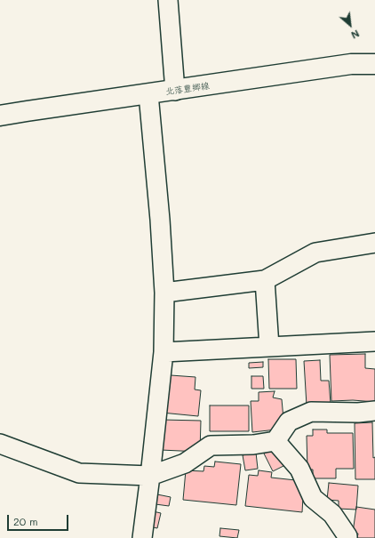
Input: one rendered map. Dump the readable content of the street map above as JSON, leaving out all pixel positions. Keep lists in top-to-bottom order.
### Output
{
  "streets": {
    "main road": ["北落豊郷線"]
  },
  "scale_bar": "20 m",
  "north": "bottom right"
}
